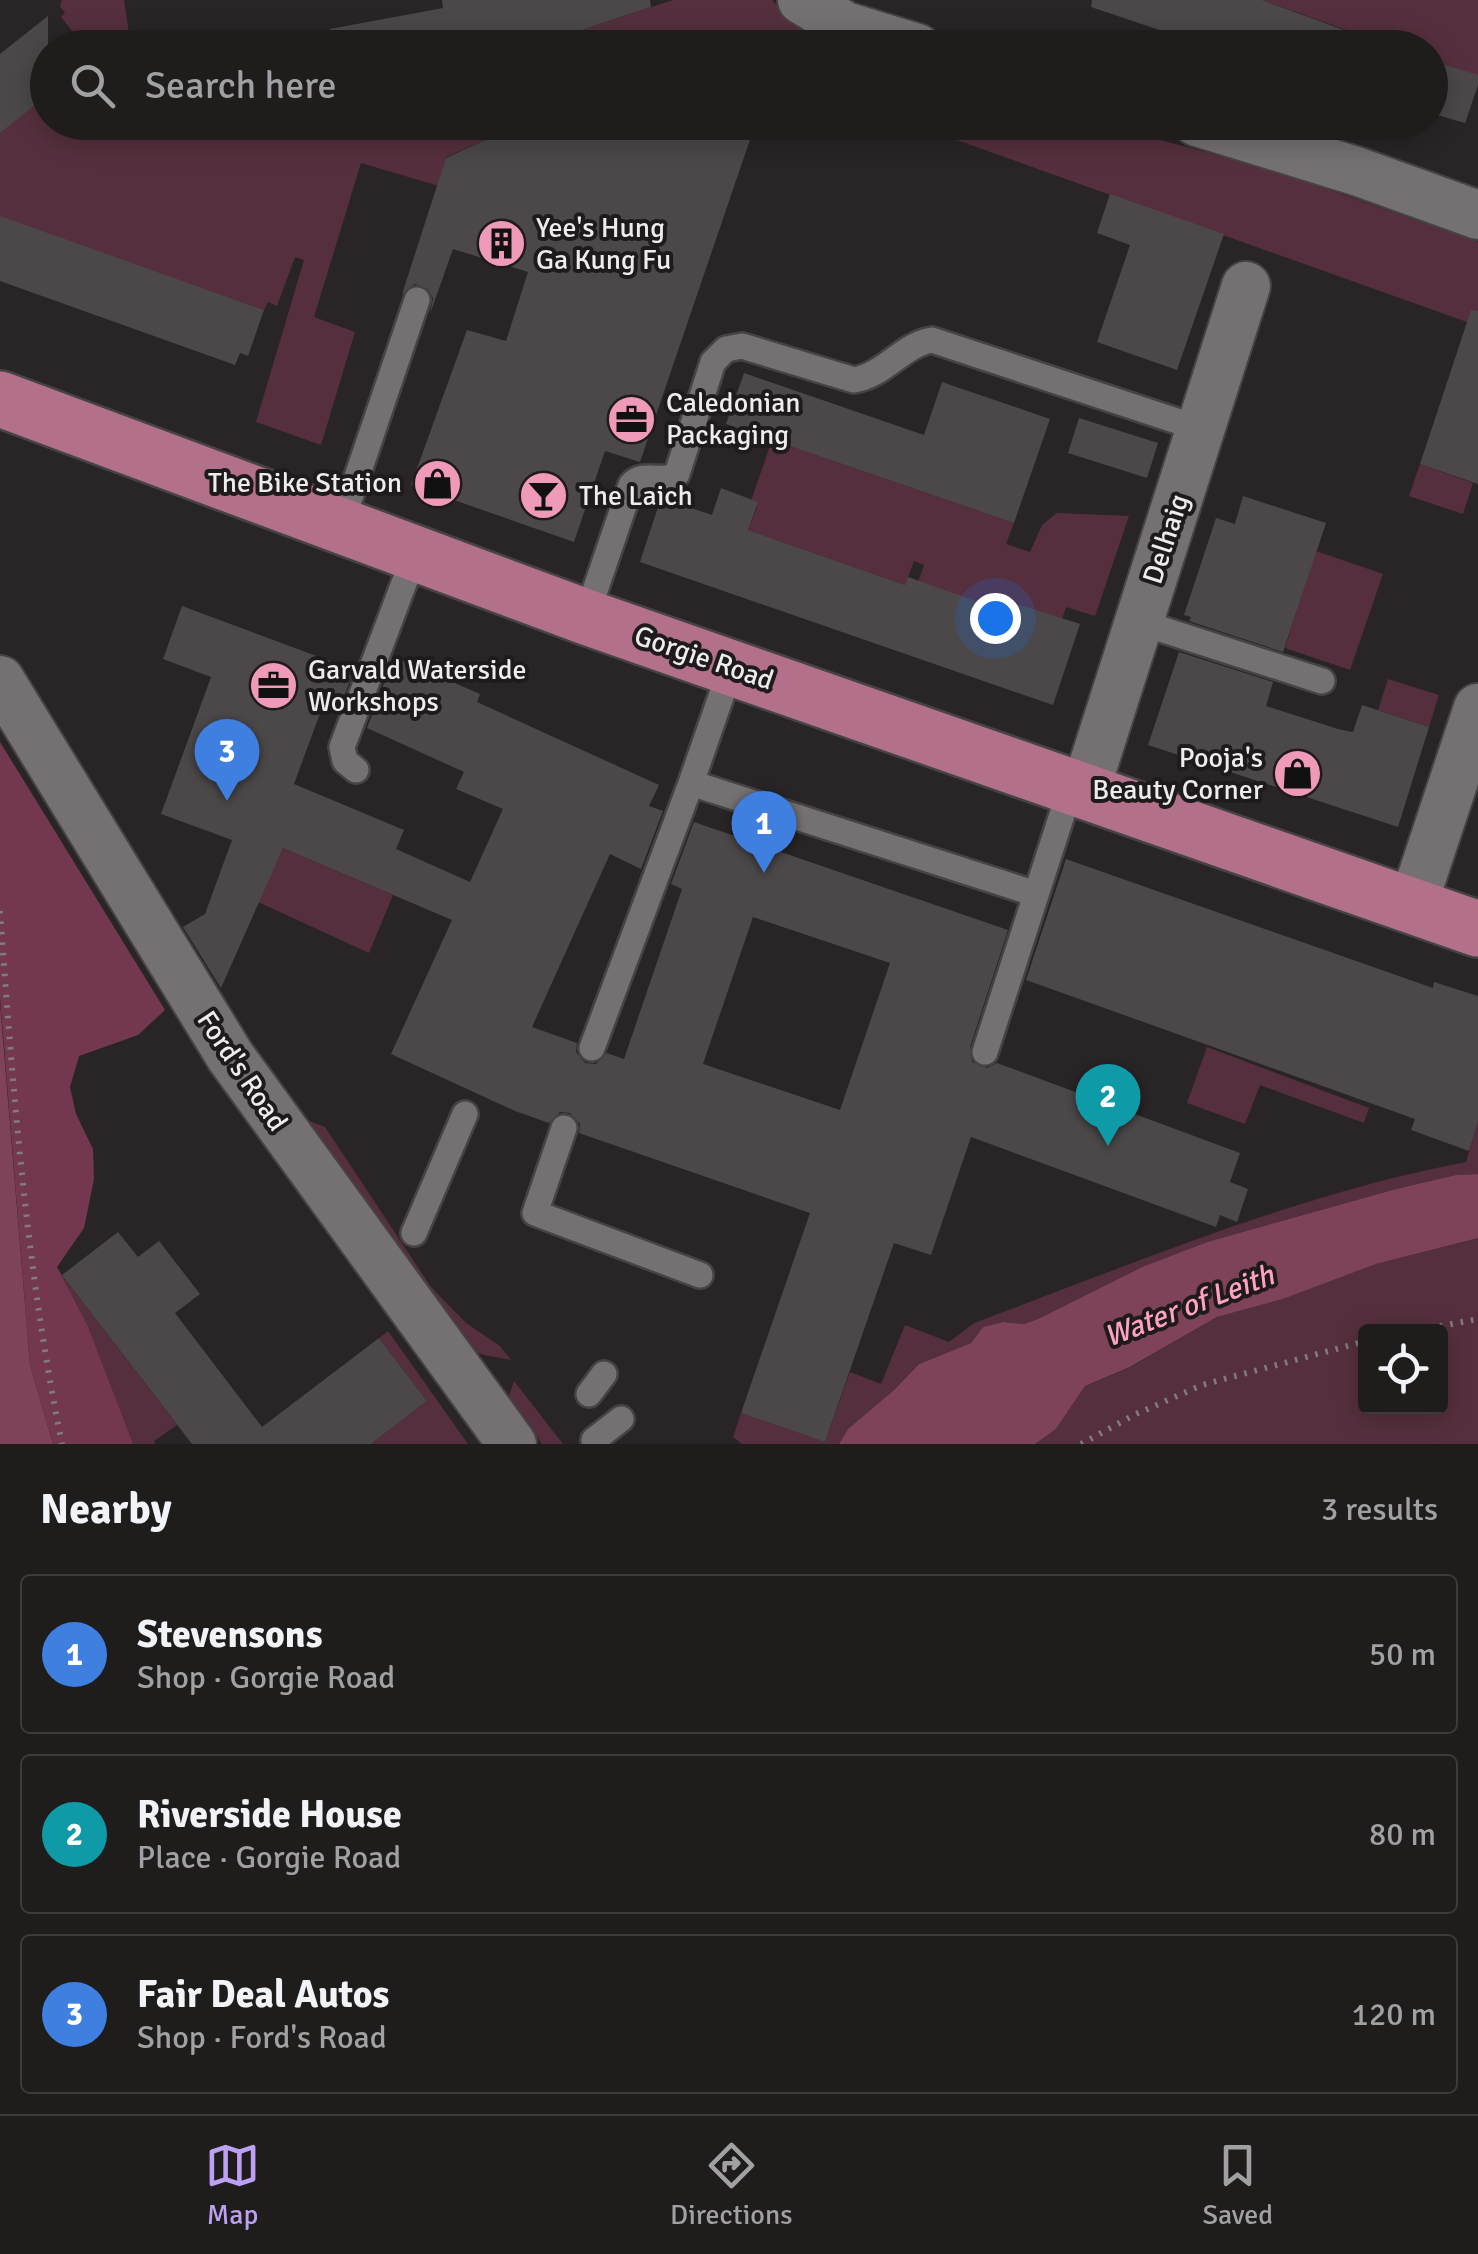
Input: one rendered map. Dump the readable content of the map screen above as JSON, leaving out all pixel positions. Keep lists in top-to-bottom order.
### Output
{
  "streets": {
    "main road": ["Gorgie Road"],
    "street": ["Delhaig", "Ford's Road"]
  },
  "crossings": [
    ["Delhaig", "Gorgie Road"]
  ],
  "water": ["Water of Leith"],
  "places": {
    "building": ["Yee's Hung Ga Kung Fu"],
    "office": ["Caledonian Packaging", "Garvald Waterside Workshops"],
    "shop": ["The Bike Station", "Pooja's Beauty Corner"],
    "bar": ["The Laich"]
  },
  "page": {
    "search": "Search here",
    "pins": ["3", "1", "2"],
    "heading": ["Nearby", "3 results"],
    "list": [
      {
        "mark": "1",
        "name": "Stevensons",
        "note": "Shop · Gorgie Road",
        "value": "50 m"
      },
      {
        "mark": "2",
        "name": "Riverside House",
        "note": "Place · Gorgie Road",
        "value": "80 m"
      },
      {
        "mark": "3",
        "name": "Fair Deal Autos",
        "note": "Shop · Ford's Road",
        "value": "120 m"
      }
    ],
    "nav": ["Map", "Directions", "Saved"]
  }
}
